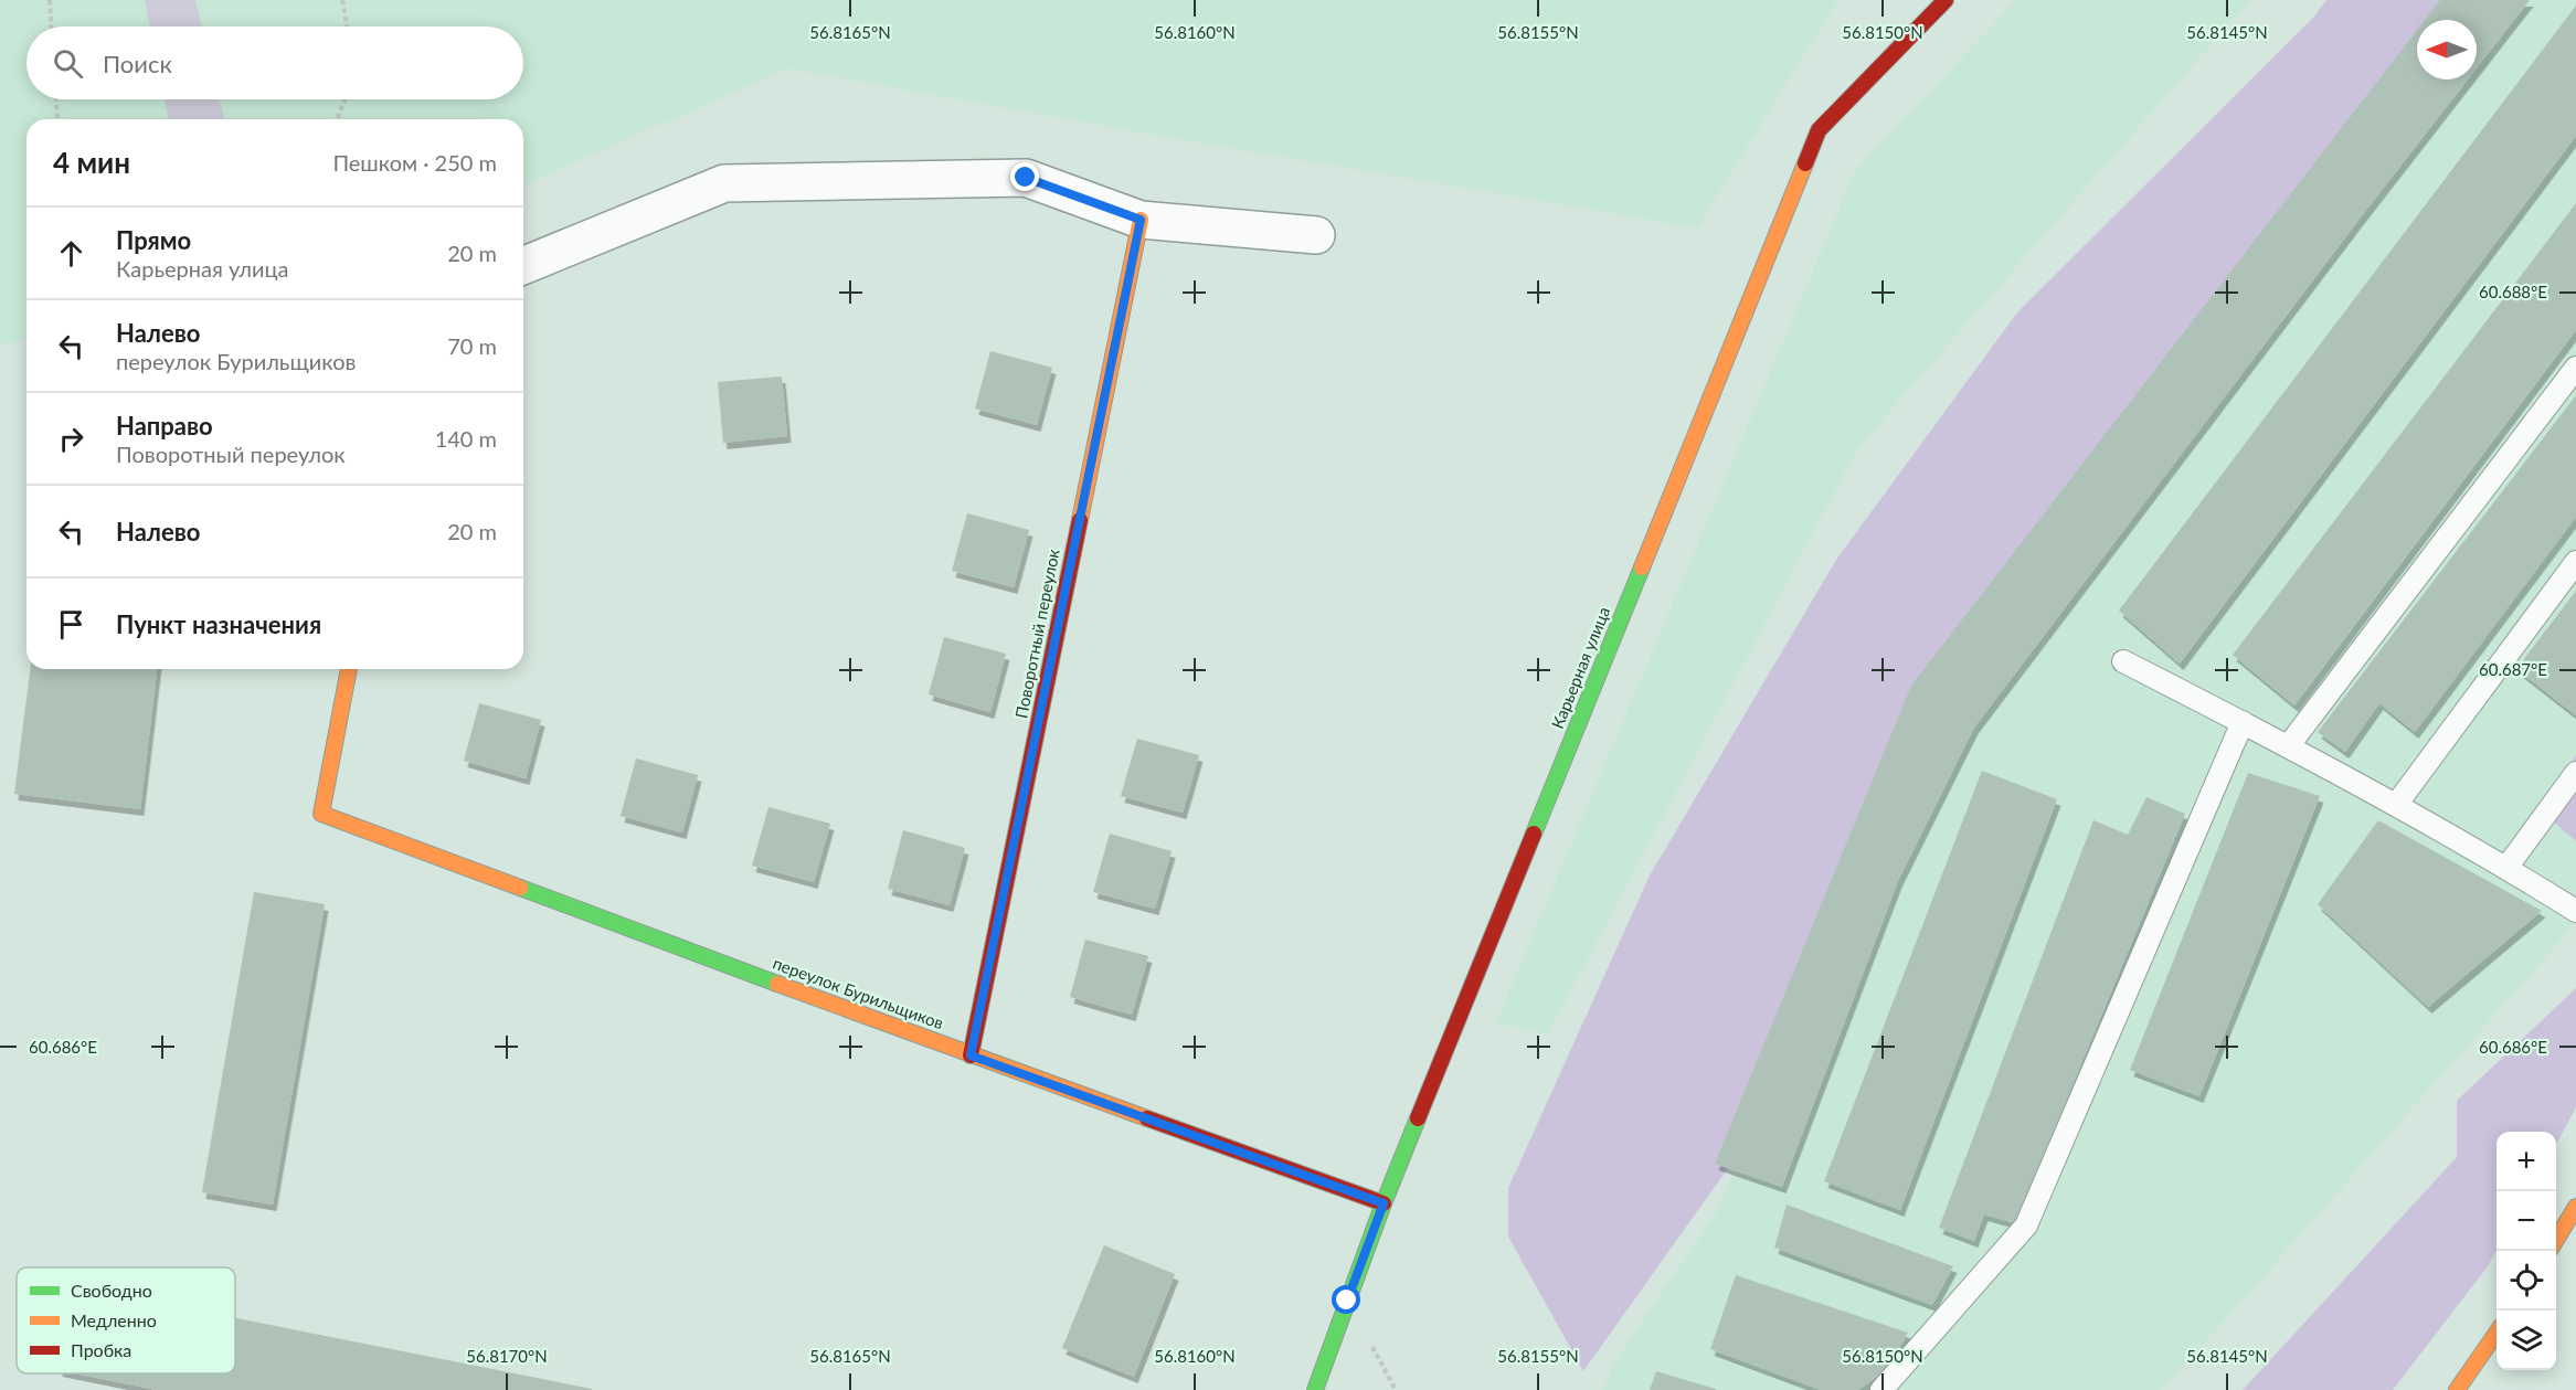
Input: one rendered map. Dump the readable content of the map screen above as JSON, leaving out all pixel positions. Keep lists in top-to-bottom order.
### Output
{
  "streets": {
    "street": ["Поворотный переулок", "Карьерная улица", "переулок Бурильщиков"]
  },
  "crossings": [
    ["Поворотный переулок", "переулок Бурильщиков"],
    ["Карьерная улица", "переулок Бурильщиков"]
  ],
  "legend": ["Свободно", "Медленно", "Пробка"],
  "north": "left",
  "page": {
    "search": "Поиск",
    "heading": ["4 мин", "Пешком · 250 m"],
    "list": [
      ["Прямо", "Карьерная улица", "20 m"],
      ["Налево", "переулок Бурильщиков", "70 m"],
      ["Направо", "Поворотный переулок", "140 m"],
      ["Налево", "20 m"],
      "Пункт назначения"
    ],
    "map_buttons": ["+", "−"]
  },
  "coordinates": [
    "56.8165°N",
    "56.8160°N",
    "56.8155°N",
    "56.8150°N",
    "56.8145°N",
    "60.688°E",
    "60.687°E",
    "60.686°E",
    "56.8170°N"
  ]
}
